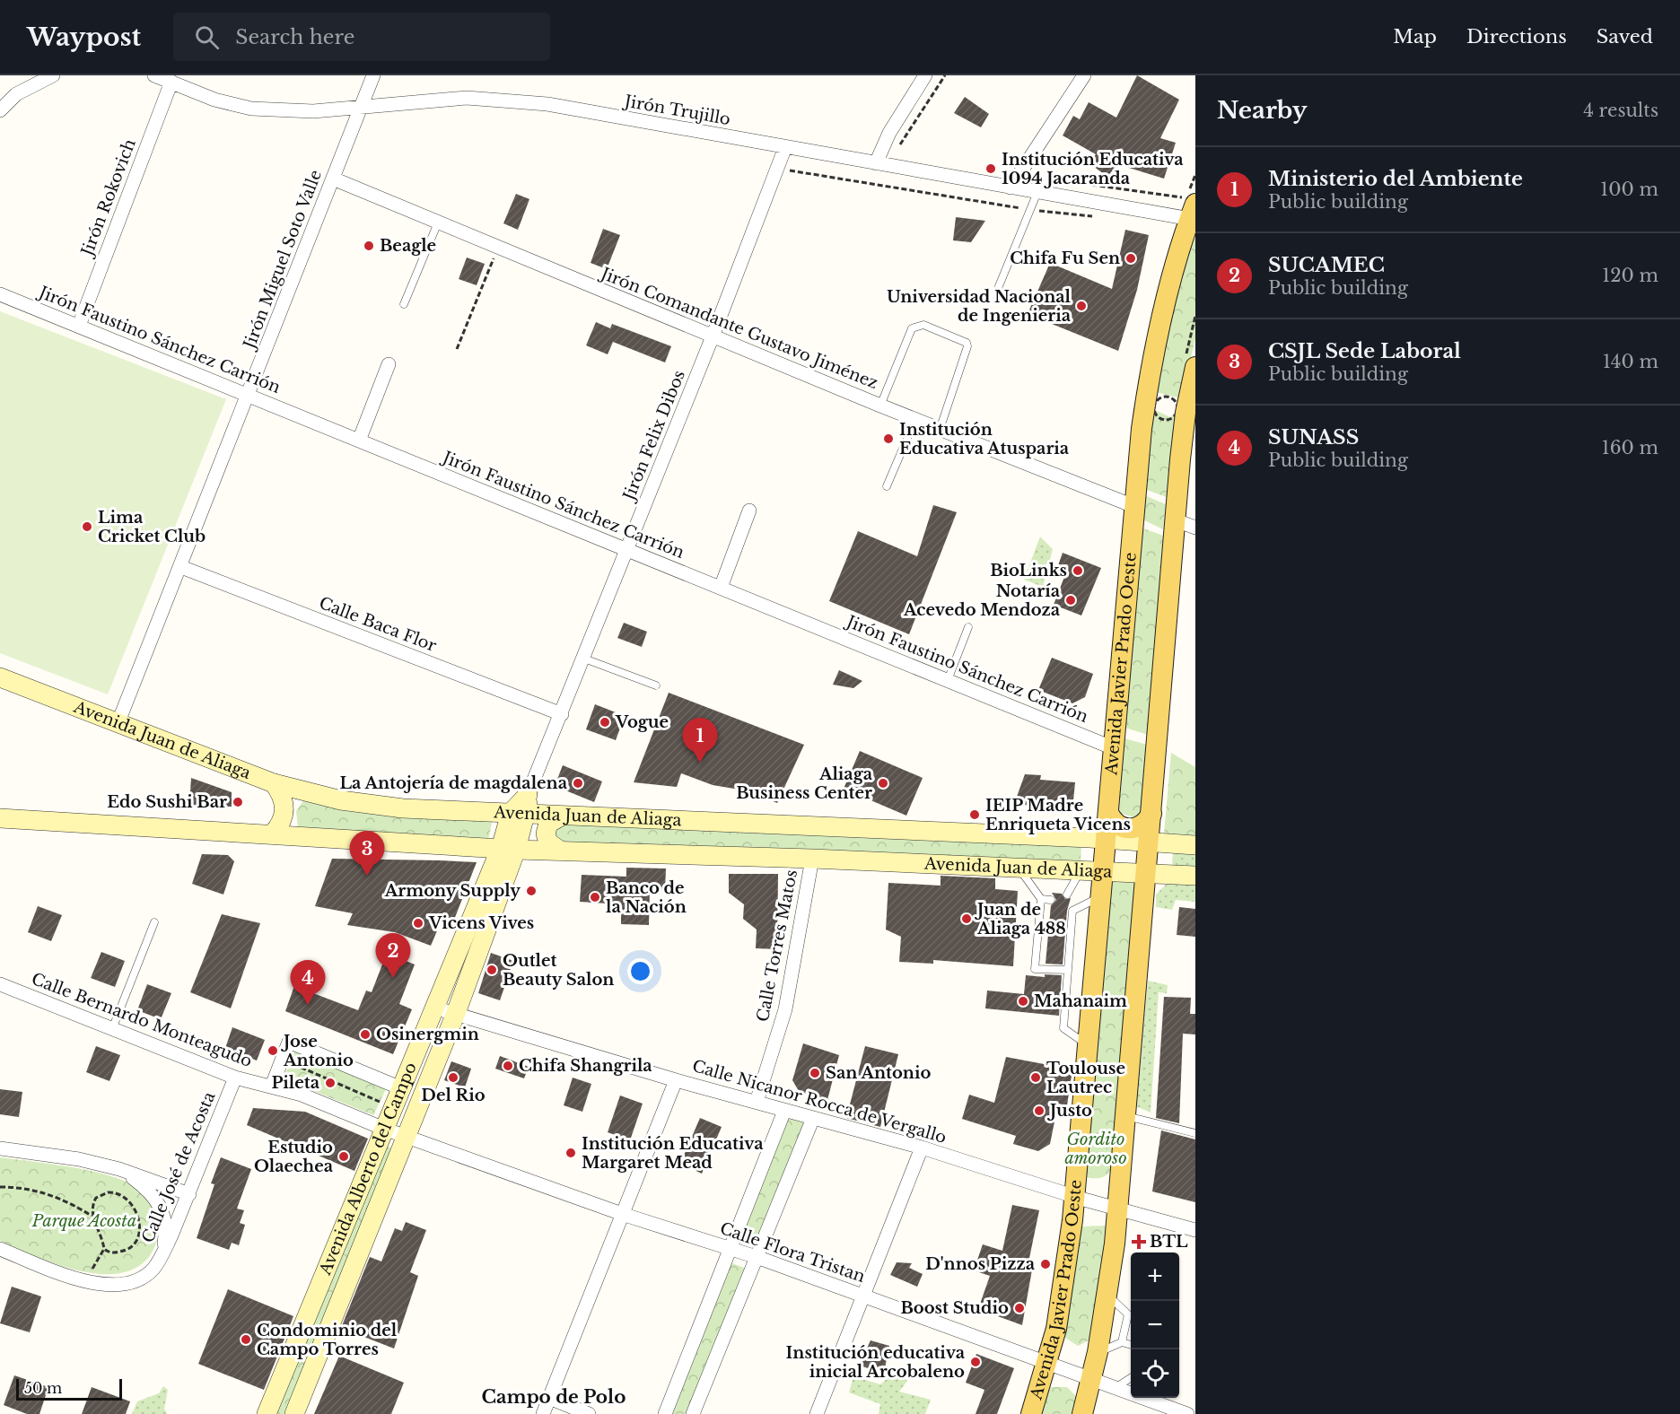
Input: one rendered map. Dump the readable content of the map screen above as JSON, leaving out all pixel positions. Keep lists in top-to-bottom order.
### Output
{
  "streets": {
    "main road": ["Avenida Javier Prado Oeste", "Avenida Juan de Aliaga", "Avenida Alberto del Campo"],
    "street": [
      "Jirón Trujillo",
      "Jirón Rokovich",
      "Jirón Miguel Soto Valle",
      "Jirón Comandante Gustavo Jiménez",
      "Jirón Faustino Sánchez Carrión",
      "Jirón Felix Dibos",
      "Calle Baca Flor",
      "Calle Torres Matos",
      "Calle Bernardo Monteagudo",
      "Calle Nicanor Rocca de Vergallo",
      "Calle José de Acosta",
      "Calle Flora Tristan"
    ]
  },
  "crossings": [
    ["Jirón Trujillo", "Jirón Rokovich"],
    ["Jirón Trujillo", "Jirón Miguel Soto Valle"],
    ["Jirón Trujillo", "Jirón Felix Dibos"],
    ["Jirón Trujillo", "Avenida Javier Prado Oeste"],
    ["Jirón Rokovich", "Jirón Faustino Sánchez Carrión"],
    ["Jirón Miguel Soto Valle", "Jirón Comandante Gustavo Jiménez"],
    ["Jirón Miguel Soto Valle", "Jirón Faustino Sánchez Carrión"],
    ["Jirón Miguel Soto Valle", "Calle Baca Flor"],
    ["Jirón Miguel Soto Valle", "Avenida Juan de Aliaga"],
    ["Jirón Comandante Gustavo Jiménez", "Jirón Felix Dibos"],
    ["Jirón Comandante Gustavo Jiménez", "Avenida Javier Prado Oeste"],
    ["Jirón Faustino Sánchez Carrión", "Jirón Felix Dibos"],
    ["Jirón Faustino Sánchez Carrión", "Avenida Javier Prado Oeste"],
    ["Jirón Felix Dibos", "Calle Baca Flor"],
    ["Jirón Felix Dibos", "Avenida Alberto del Campo"],
    ["Avenida Javier Prado Oeste", "Avenida Juan de Aliaga"],
    ["Avenida Javier Prado Oeste", "Calle Nicanor Rocca de Vergallo"],
    ["Avenida Javier Prado Oeste", "Calle Flora Tristan"],
    ["Avenida Juan de Aliaga", "Calle Torres Matos"],
    ["Avenida Juan de Aliaga", "Avenida Alberto del Campo"],
    ["Calle Torres Matos", "Calle Nicanor Rocca de Vergallo"],
    ["Calle Bernardo Monteagudo", "Calle José de Acosta"],
    ["Calle Bernardo Monteagudo", "Avenida Alberto del Campo"],
    ["Calle Bernardo Monteagudo", "Calle Flora Tristan"],
    ["Calle Nicanor Rocca de Vergallo", "Avenida Alberto del Campo"],
    ["Avenida Alberto del Campo", "Calle Flora Tristan"]
  ],
  "districts": ["Campo de Polo"],
  "parks": ["Gordito amoroso", "Parque Acosta"],
  "places": {
    "other": [
      "Institución Educativa 1094 Jacaranda",
      "Beagle",
      "Chifa Fu Sen",
      "Universidad Nacional de Ingenieria",
      "Institución Educativa Atusparia",
      "Lima Cricket Club",
      "BioLinks",
      "Notaría Acevedo Mendoza",
      "Vogue",
      "La Antojería de magdalena",
      "Aliaga Business Center",
      "Edo Sushi Bar",
      "IEIP Madre Enriqueta Vicens",
      "Armony Supply",
      "Banco de la Nación",
      "Juan de Aliaga 488",
      "Vicens Vives",
      "Outlet Beauty Salon",
      "Mahanaim",
      "Osinergmin",
      "Jose Antonio",
      "Chifa Shangrila",
      "San Antonio",
      "Del Rio",
      "Toulouse Lautrec",
      "Pileta",
      "Justo",
      "Institución Educativa Margaret Mead",
      "Estudio Olaechea",
      "D'nnos Pizza",
      "Boost Studio",
      "Condominio del Campo Torres",
      "Institución educativa inicial Arcobaleno"
    ],
    "health": ["BTL"]
  },
  "scale_bar": "50 m",
  "page": {
    "header": "Waypost",
    "search": "Search here",
    "nav": ["Map", "Directions", "Saved"],
    "heading": ["Nearby", "4 results"],
    "list": [
      {
        "mark": "1",
        "name": "Ministerio del Ambiente",
        "note": "Public building",
        "value": "100 m"
      },
      {
        "mark": "2",
        "name": "SUCAMEC",
        "note": "Public building",
        "value": "120 m"
      },
      {
        "mark": "3",
        "name": "CSJL Sede Laboral",
        "note": "Public building",
        "value": "140 m"
      },
      {
        "mark": "4",
        "name": "SUNASS",
        "note": "Public building",
        "value": "160 m"
      }
    ],
    "pins": [
      "1",
      "3",
      "2",
      "4"
    ],
    "map_buttons": ["+", "−"],
    "scale": "50 m"
  }
}
